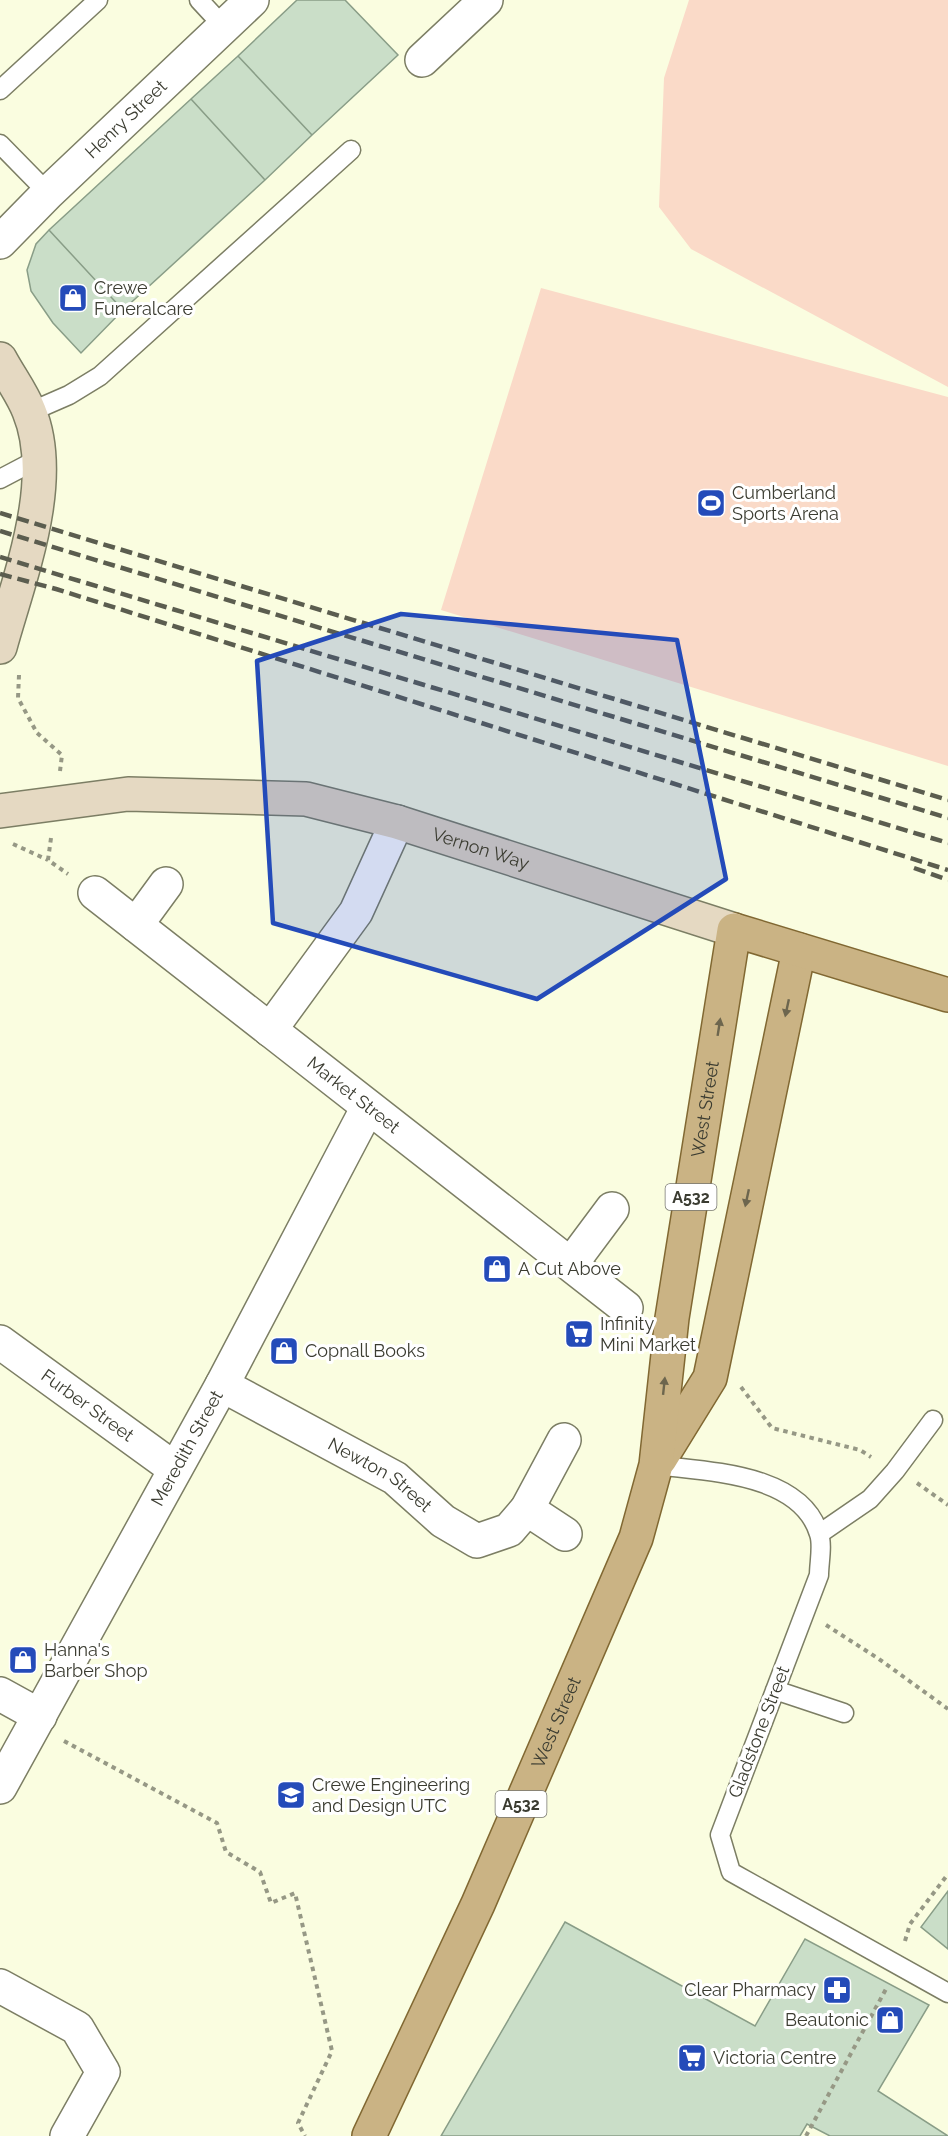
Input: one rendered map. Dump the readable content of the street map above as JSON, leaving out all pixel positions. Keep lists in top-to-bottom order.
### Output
{
  "streets": {
    "main road": ["Vernon Way", "West Street", "A532"],
    "street": [
      "Henry Street",
      "Market Street",
      "Furber Street",
      "Meredith Street",
      "Newton Street"
    ],
    "lane": ["Gladstone Street"]
  },
  "crossings": [
    ["Vernon Way", "West Street"],
    ["Market Street", "Meredith Street"],
    ["Furber Street", "Meredith Street"],
    ["Meredith Street", "Newton Street"]
  ],
  "places": {
    "shop": [
      "Crewe Funeralcare",
      "A Cut Above",
      "Copnall Books",
      "Hanna's Barber Shop",
      "Beautonic"
    ],
    "sports": ["Cumberland Sports Arena"],
    "supermarket": ["Infinity Mini Market", "Victoria Centre"],
    "school or university": ["Crewe Engineering and Design UTC"],
    "pharmacy": ["Clear Pharmacy"]
  }
}
